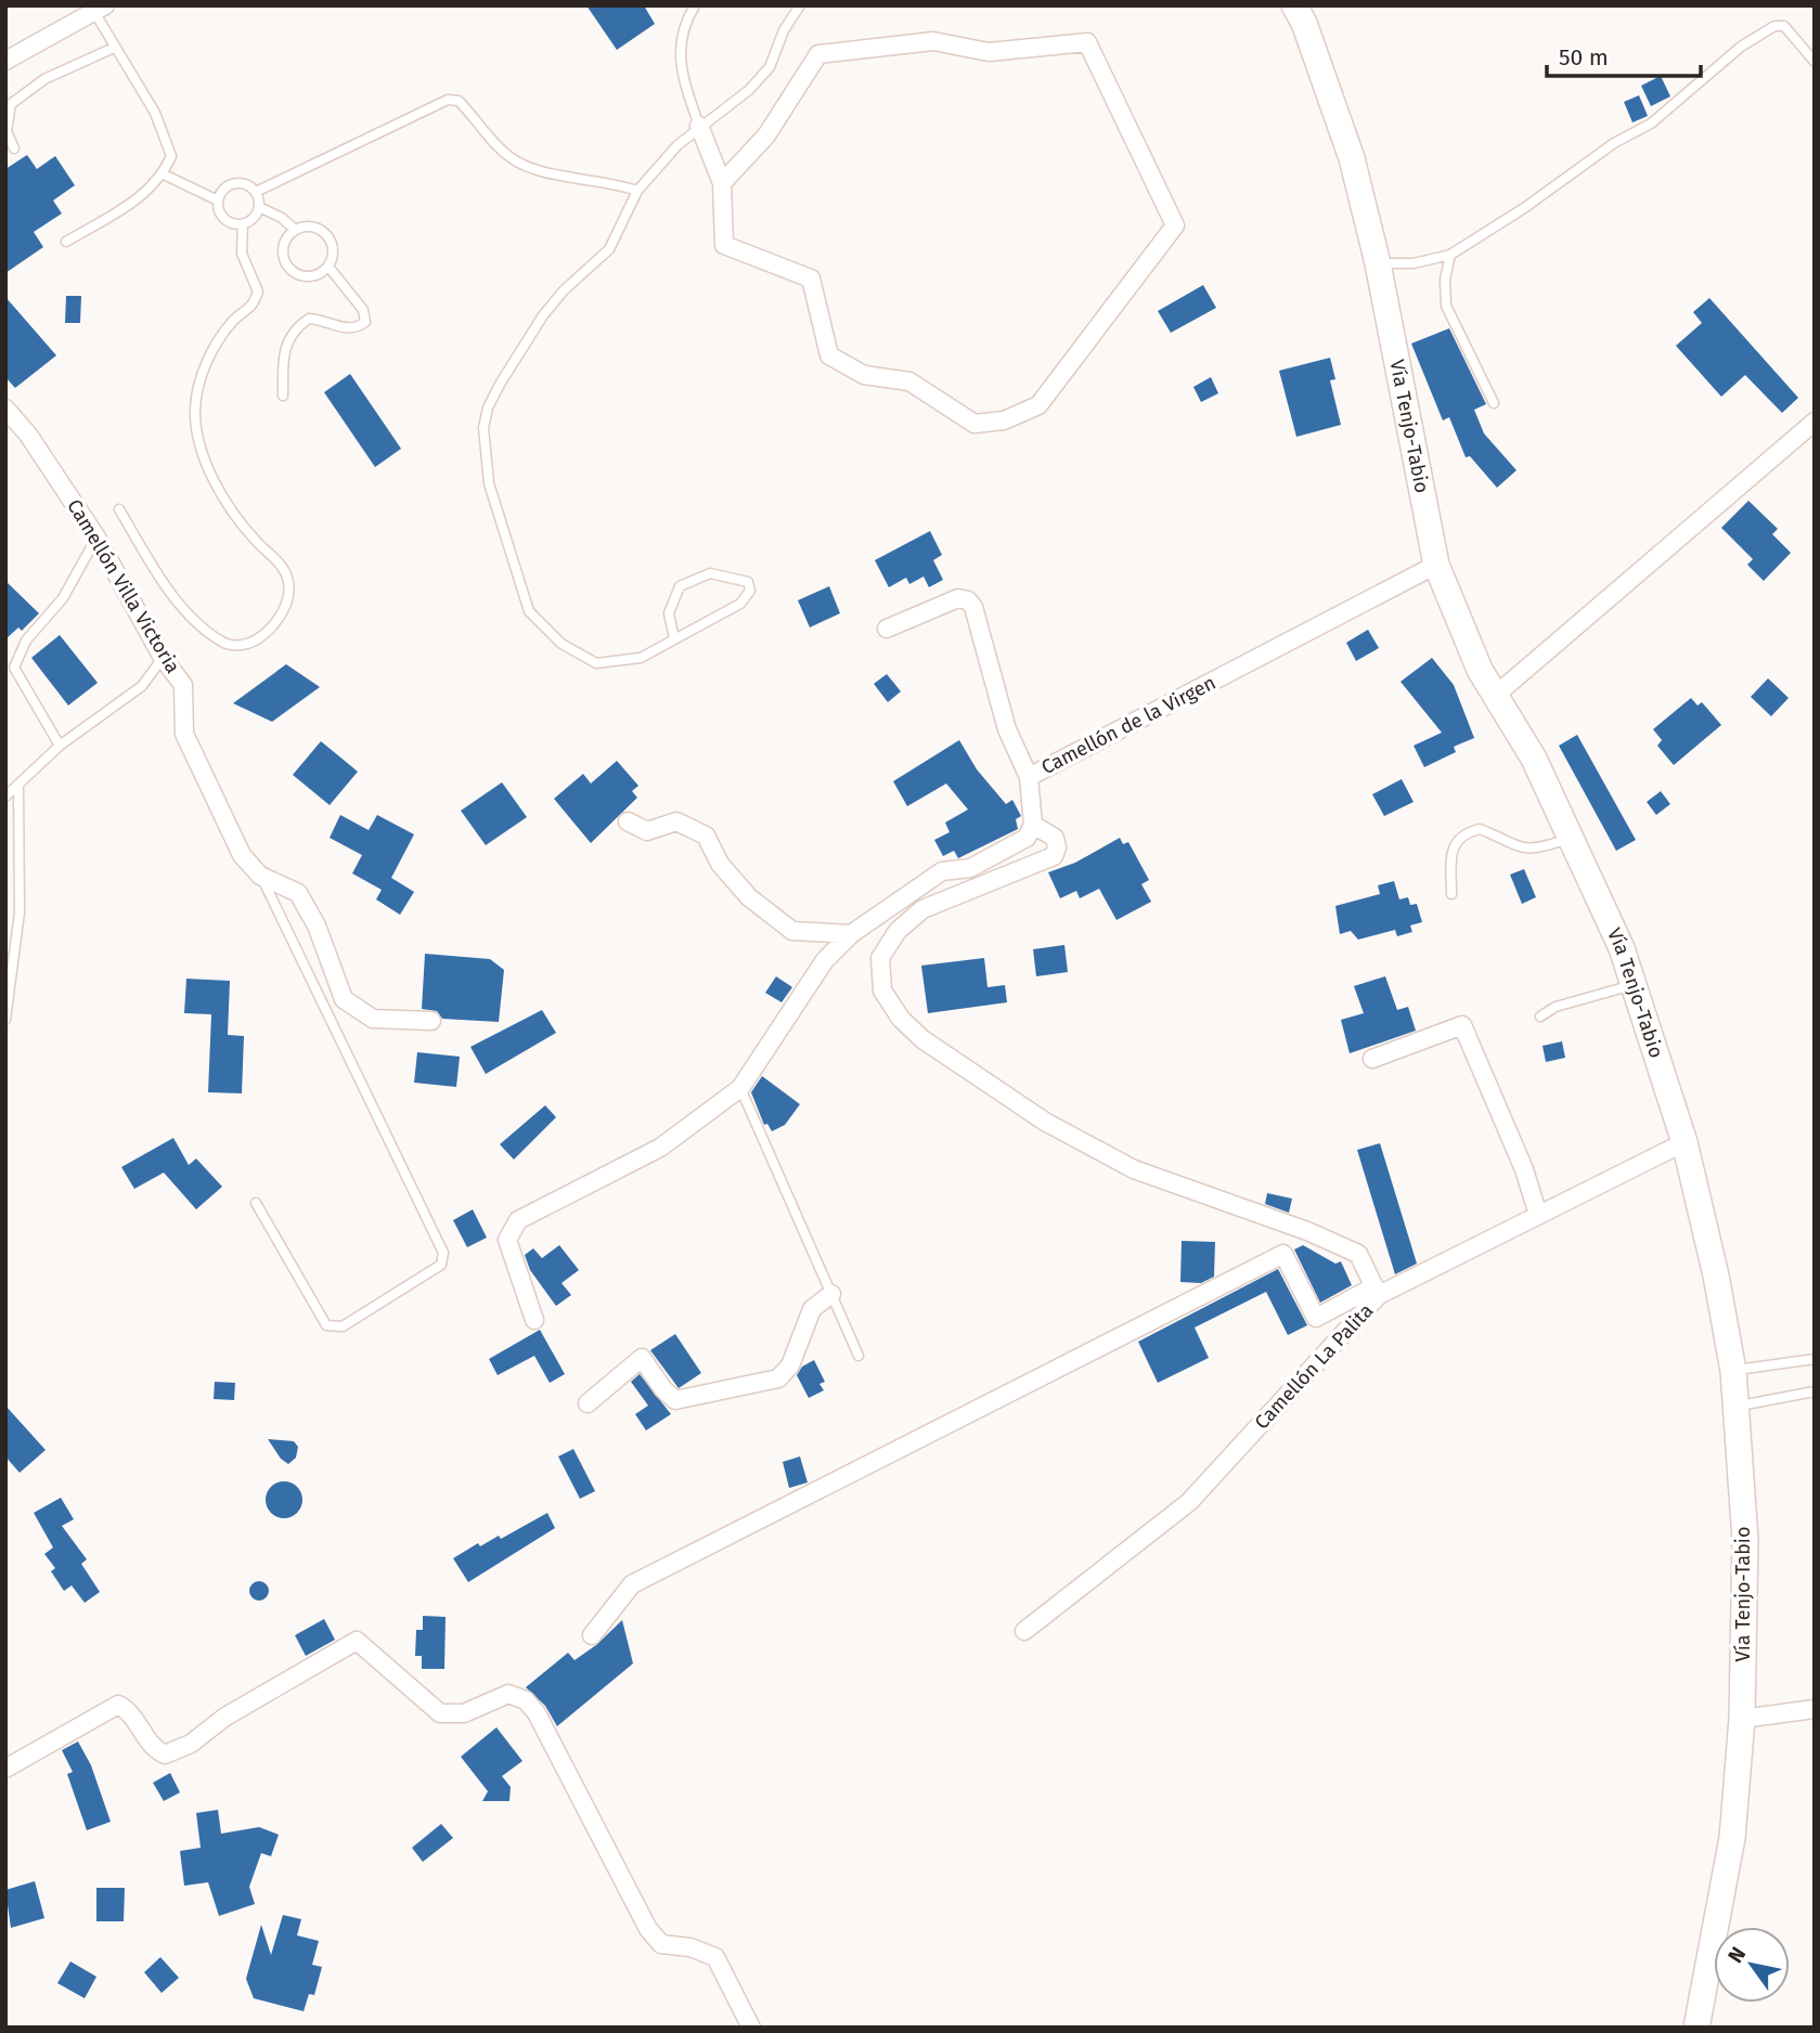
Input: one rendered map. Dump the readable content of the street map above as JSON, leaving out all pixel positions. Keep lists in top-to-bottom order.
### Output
{
  "streets": {
    "main road": ["Vía Tenjo-Tabio"],
    "street": ["Camellón Villa Victoria", "Camellón de la Virgen", "Camellón La Palita"]
  },
  "crossings": [
    ["Vía Tenjo-Tabio", "Camellón de la Virgen"],
    ["Vía Tenjo-Tabio", "Camellón La Palita"]
  ],
  "scale_bar": "50 m",
  "north": "top left"
}
